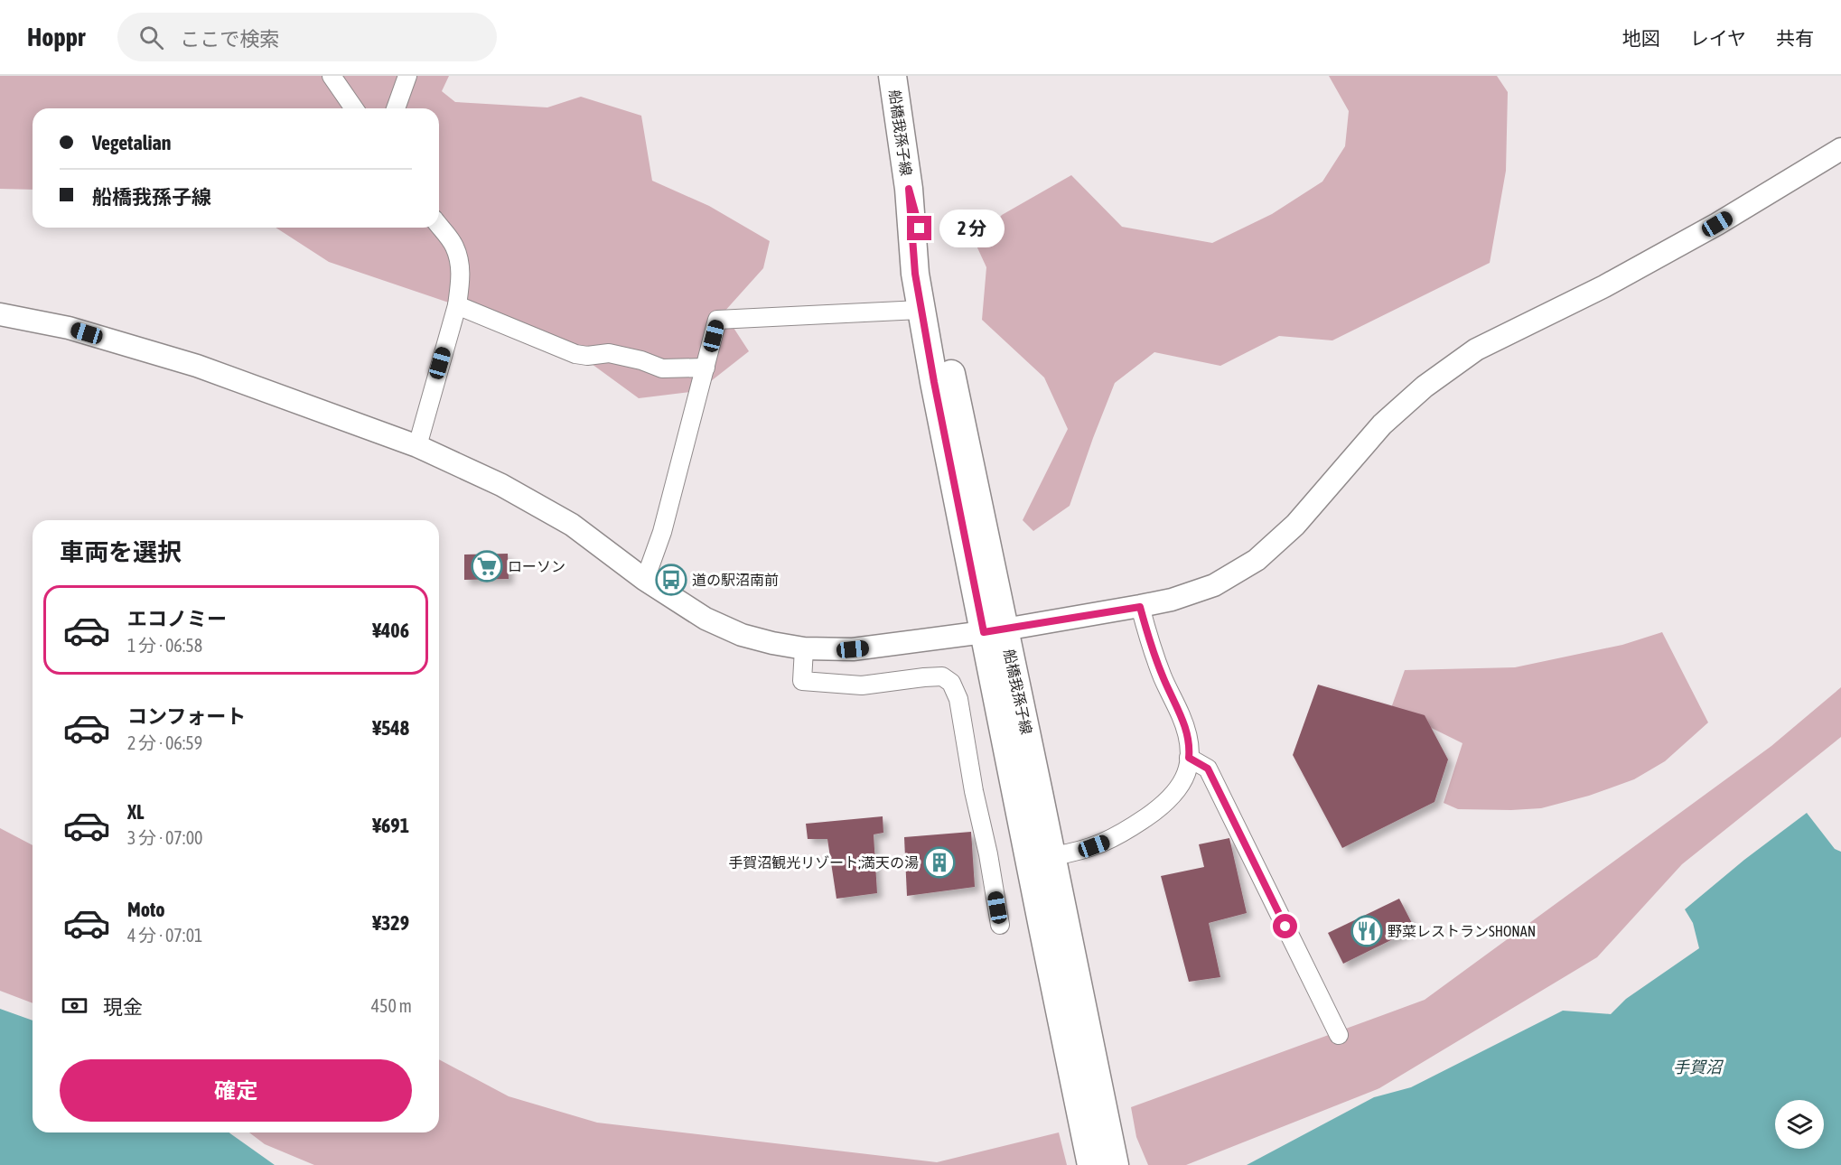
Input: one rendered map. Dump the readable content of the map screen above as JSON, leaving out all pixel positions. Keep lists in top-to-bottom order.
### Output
{
  "streets": {
    "main road": ["船橋我孫子線"]
  },
  "water": ["手賀沼"],
  "places": {
    "supermarket": ["ローソン"],
    "bus stop": ["道の駅沼南前"],
    "building": ["手賀沼観光リゾート;満天の湯"],
    "restaurant": ["野菜レストランSHONAN"]
  },
  "page": {
    "header": "Hoppr",
    "search": "ここで検索",
    "nav": ["地図", "レイヤ", "共有"],
    "banner": ["Vegetalian", "船橋我孫子線"],
    "bubble": "2 分",
    "heading": "車両を選択",
    "list": [
      {
        "name": "エコノミー",
        "note": "1 分 · 06:58",
        "value": "¥406"
      },
      {
        "name": "コンフォート",
        "note": "2 分 · 06:59",
        "value": "¥548"
      },
      {
        "name": "XL",
        "note": "3 分 · 07:00",
        "value": "¥691"
      },
      {
        "name": "Moto",
        "note": "4 分 · 07:01",
        "value": "¥329"
      }
    ],
    "pay": ["現金", "450 m"],
    "buttons": "確定"
  }
}
